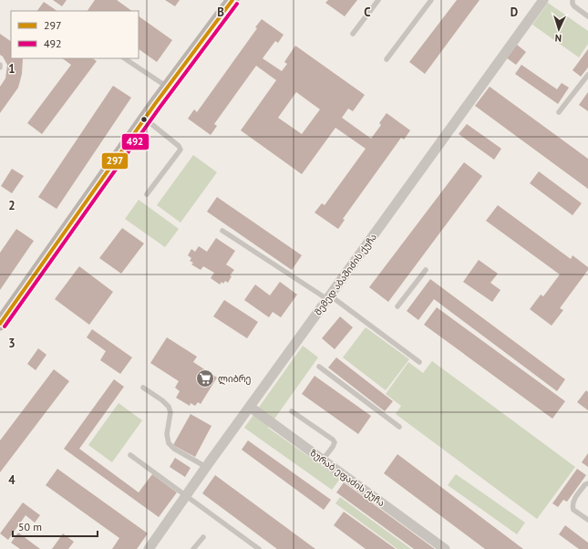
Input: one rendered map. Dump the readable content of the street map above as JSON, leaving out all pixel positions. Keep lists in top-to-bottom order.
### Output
{
  "streets": {
    "street": ["მემედ აბაშიძის ქუჩა", "ზურაბ ეფაძის ქუჩა"]
  },
  "crossings": [
    ["მემედ აბაშიძის ქუჩა", "ზურაბ ეფაძის ქუჩა"]
  ],
  "places": {
    "supermarket": ["ლიბრე"]
  },
  "lines": ["transit line 297", "transit line 492"],
  "legend": ["297", "492"],
  "scale_bar": "50 m",
  "north": "bottom",
  "grid": {
    "columns": ["B", "C", "D"],
    "rows": [
      "1",
      "2",
      "3",
      "4"
    ]
  }
}
